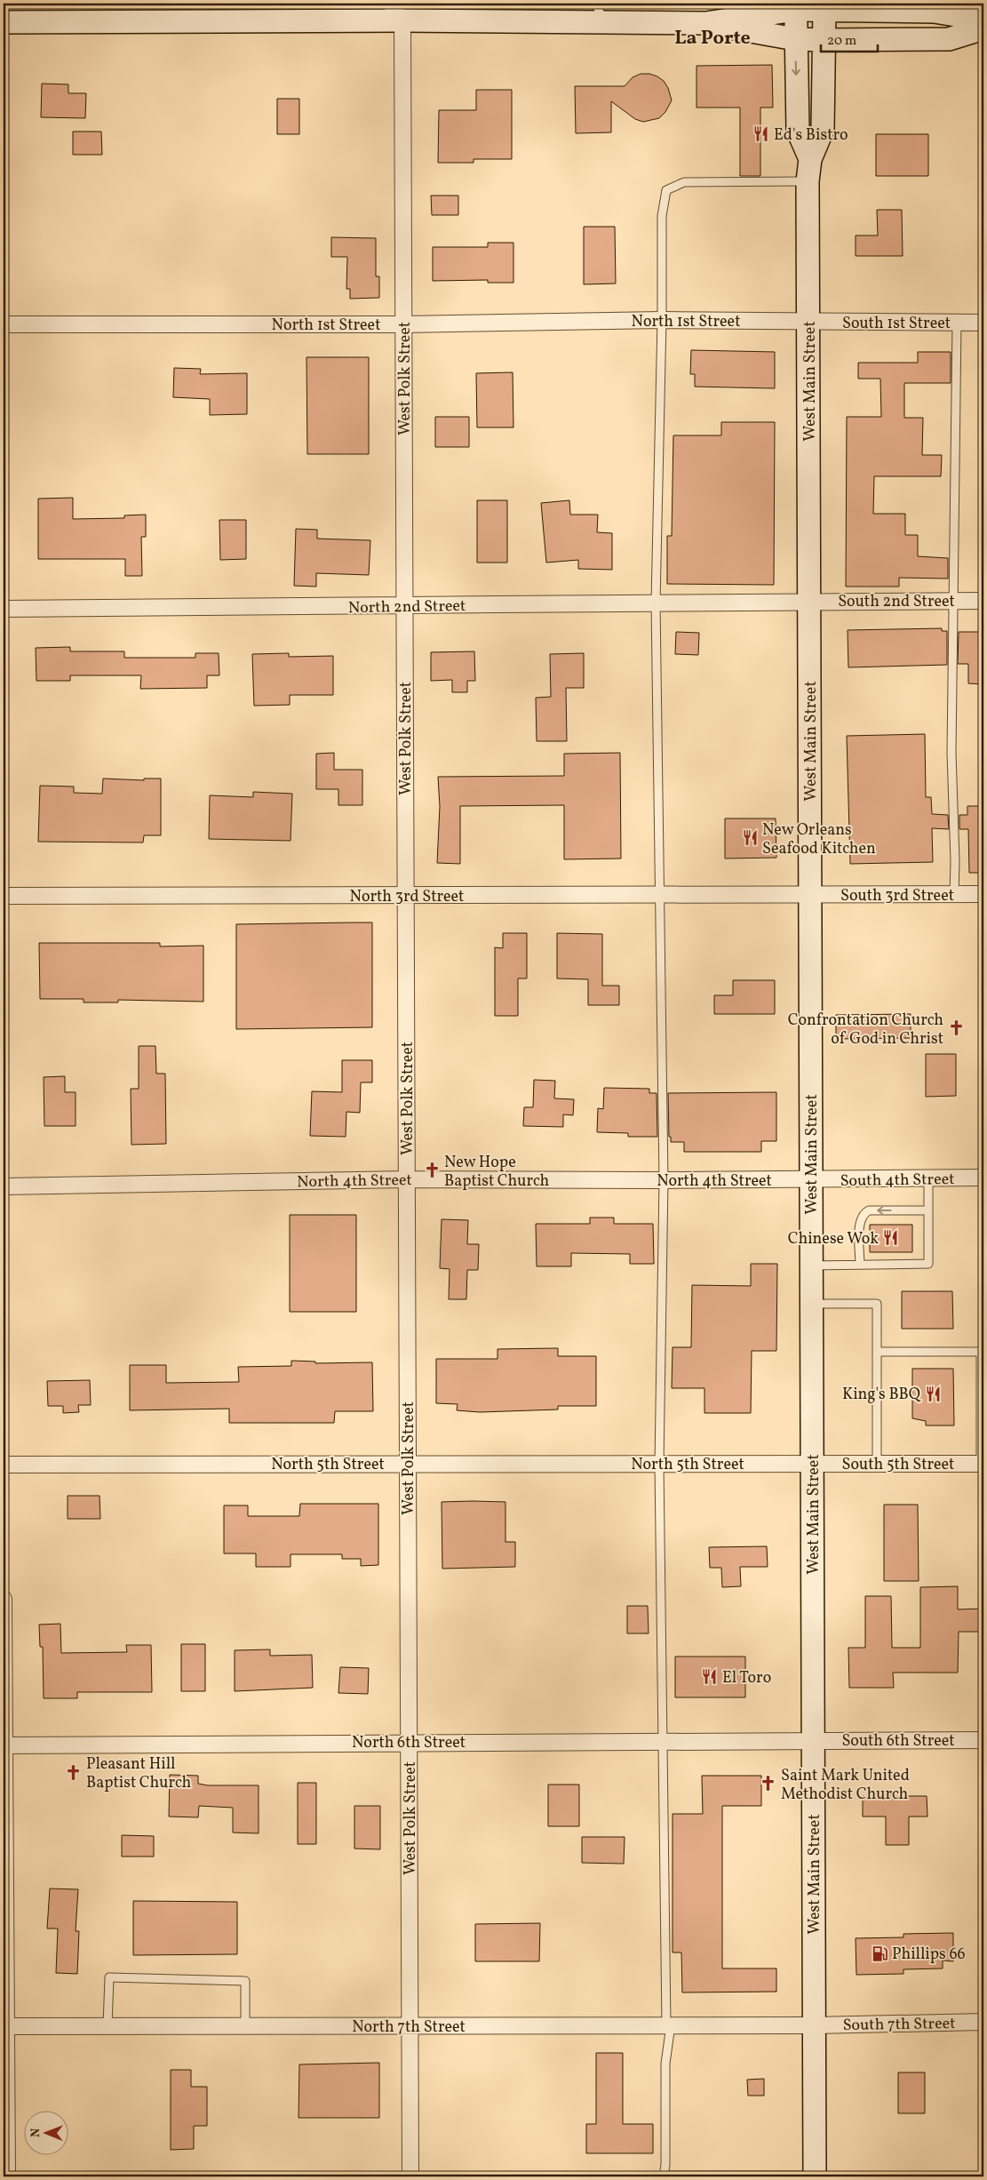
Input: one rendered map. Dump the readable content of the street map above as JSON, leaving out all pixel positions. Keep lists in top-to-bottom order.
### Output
{
  "streets": {
    "main road": ["West Main Street"],
    "street": [
      "North 1st Street",
      "South 1st Street",
      "West Polk Street",
      "South 2nd Street",
      "North 2nd Street",
      "South 3rd Street",
      "North 3rd Street",
      "South 4th Street",
      "North 4th Street",
      "North 5th Street",
      "South 5th Street",
      "South 6th Street",
      "North 6th Street",
      "South 7th Street",
      "North 7th Street"
    ]
  },
  "crossings": [
    ["North 1st Street", "South 1st Street"],
    ["North 1st Street", "West Polk Street"],
    ["North 1st Street", "West Main Street"],
    ["South 1st Street", "West Main Street"],
    ["West Polk Street", "North 2nd Street"],
    ["West Polk Street", "North 3rd Street"],
    ["West Polk Street", "North 4th Street"],
    ["West Polk Street", "North 5th Street"],
    ["West Polk Street", "North 6th Street"],
    ["West Polk Street", "North 7th Street"],
    ["West Main Street", "South 2nd Street"],
    ["West Main Street", "North 2nd Street"],
    ["West Main Street", "South 3rd Street"],
    ["West Main Street", "North 3rd Street"],
    ["West Main Street", "South 4th Street"],
    ["West Main Street", "North 4th Street"],
    ["West Main Street", "North 5th Street"],
    ["West Main Street", "South 5th Street"],
    ["West Main Street", "South 6th Street"],
    ["West Main Street", "North 6th Street"],
    ["West Main Street", "South 7th Street"],
    ["West Main Street", "North 7th Street"],
    ["South 2nd Street", "North 2nd Street"],
    ["South 3rd Street", "North 3rd Street"],
    ["South 4th Street", "North 4th Street"],
    ["North 5th Street", "South 5th Street"],
    ["South 6th Street", "North 6th Street"],
    ["South 7th Street", "North 7th Street"]
  ],
  "districts": ["La Porte"],
  "places": {
    "restaurant": [
      "Ed's Bistro",
      "New Orleans Seafood Kitchen",
      "Chinese Wok",
      "King's BBQ",
      "El Toro"
    ],
    "church": [
      "Confrontation Church of God in Christ",
      "New Hope Baptist Church",
      "Pleasant Hill Baptist Church",
      "Saint Mark United Methodist Church"
    ],
    "fuel station": ["Phillips 66"]
  },
  "scale_bar": "20 m",
  "north": "left"
}
